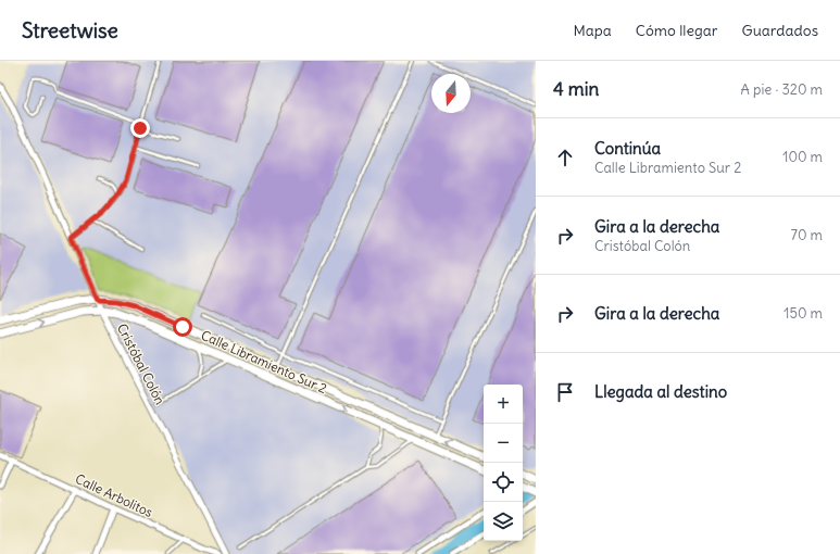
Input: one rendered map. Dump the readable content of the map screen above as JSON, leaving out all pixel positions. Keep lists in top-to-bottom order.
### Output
{
  "streets": {
    "main road": ["Calle Libramiento Sur 2"],
    "street": ["Cristóbal Colón", "Calle Arbolitos"]
  },
  "crossings": [
    ["Calle Libramiento Sur 2", "Cristóbal Colón"]
  ],
  "north": "bottom",
  "page": {
    "header": "Streetwise",
    "nav": ["Mapa", "Cómo llegar", "Guardados"],
    "heading": ["4 min", "A pie · 320 m"],
    "list": [
      ["Continúa", "Calle Libramiento Sur 2", "100 m"],
      ["Gira a la derecha", "Cristóbal Colón", "70 m"],
      ["Gira a la derecha", "150 m"],
      "Llegada al destino"
    ],
    "map_buttons": ["+", "−"]
  }
}
